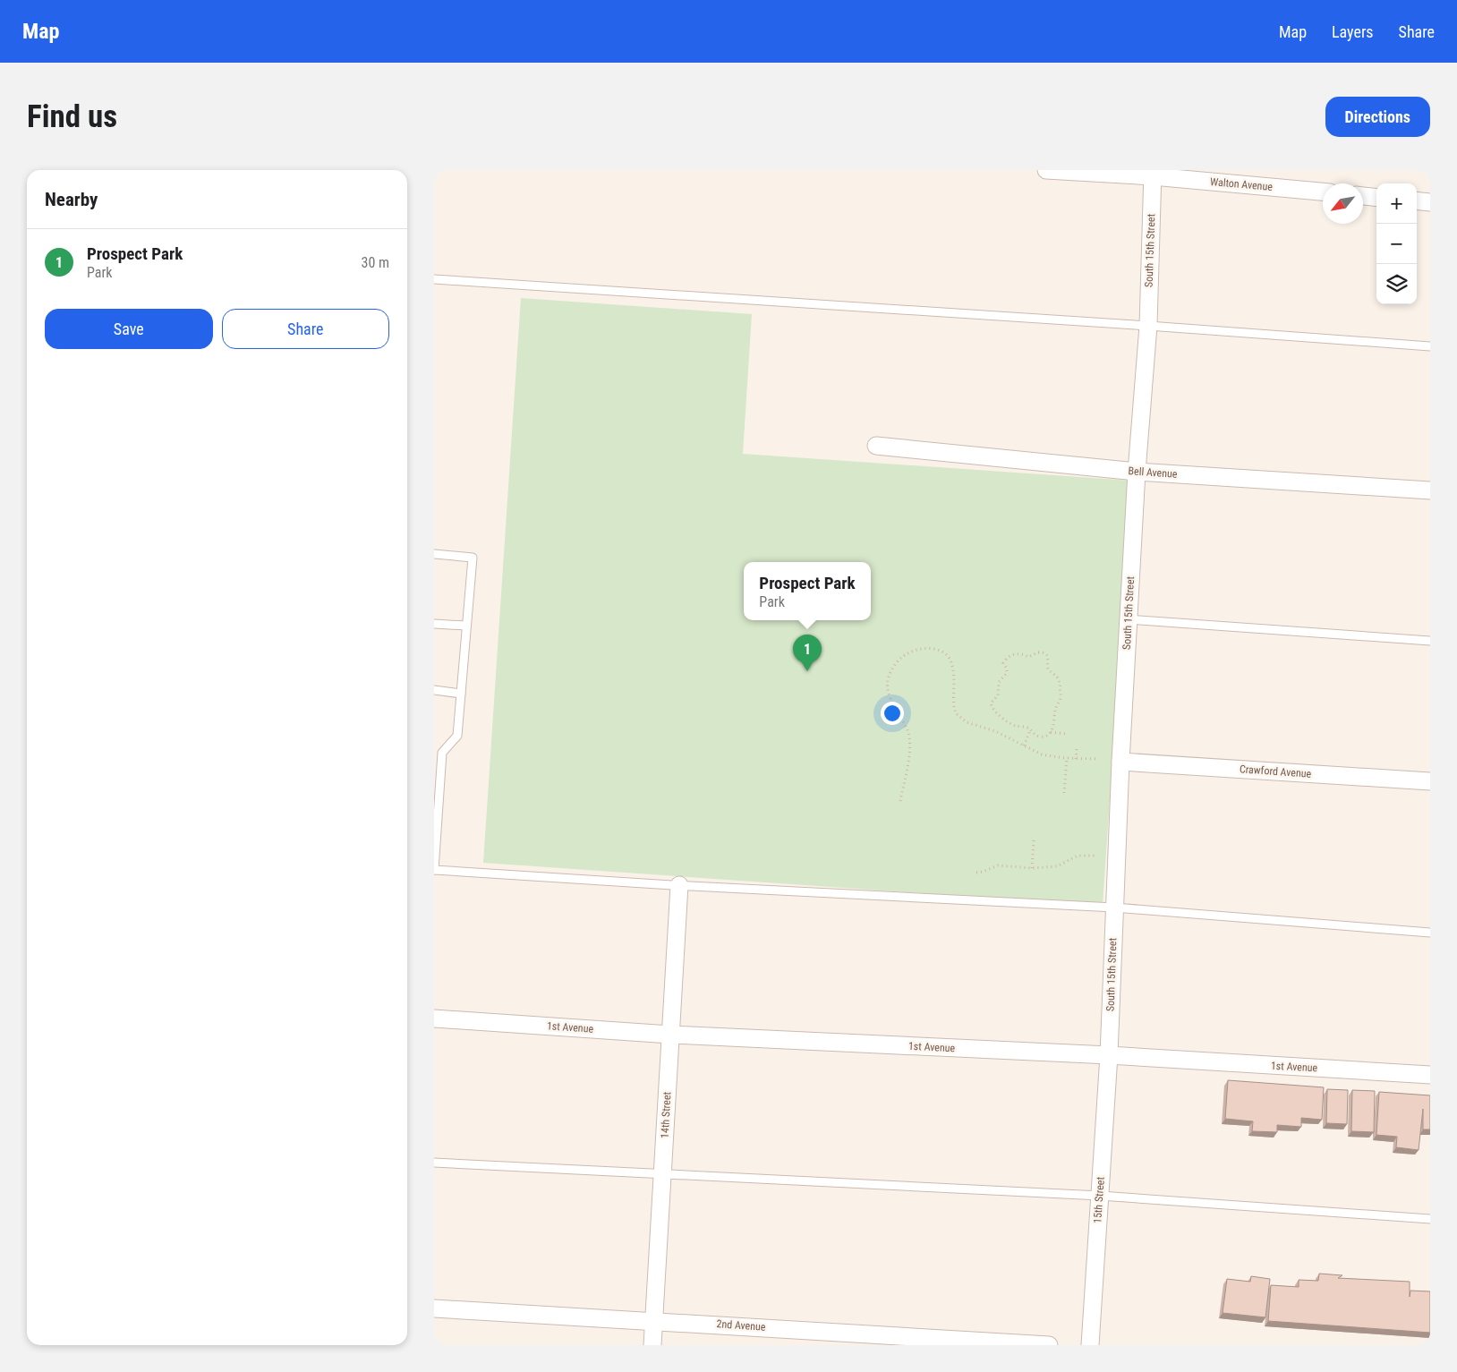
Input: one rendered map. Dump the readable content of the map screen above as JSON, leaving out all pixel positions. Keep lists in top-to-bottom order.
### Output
{
  "streets": {
    "street": [
      "Walton Avenue",
      "South 15th Street",
      "Bell Avenue",
      "Crawford Avenue",
      "1st Avenue",
      "14th Street",
      "15th Street",
      "2nd Avenue"
    ]
  },
  "crossings": [
    ["Walton Avenue", "South 15th Street"],
    ["South 15th Street", "Bell Avenue"],
    ["South 15th Street", "Crawford Avenue"],
    ["South 15th Street", "1st Avenue"],
    ["South 15th Street", "15th Street"],
    ["1st Avenue", "14th Street"],
    ["1st Avenue", "15th Street"],
    ["14th Street", "2nd Avenue"]
  ],
  "north": "bottom left",
  "page": {
    "header": "Map",
    "nav": ["Map", "Layers", "Share"],
    "buttons": [
      "Directions",
      ["Save", "Share"]
    ],
    "title": "Find us",
    "heading": "Nearby",
    "map_buttons": ["+", "−"],
    "list": [
      {
        "mark": "1",
        "name": "Prospect Park",
        "note": "Park",
        "value": "30 m"
      }
    ],
    "popup": ["Prospect Park", "Park"],
    "pins": "1"
  }
}
